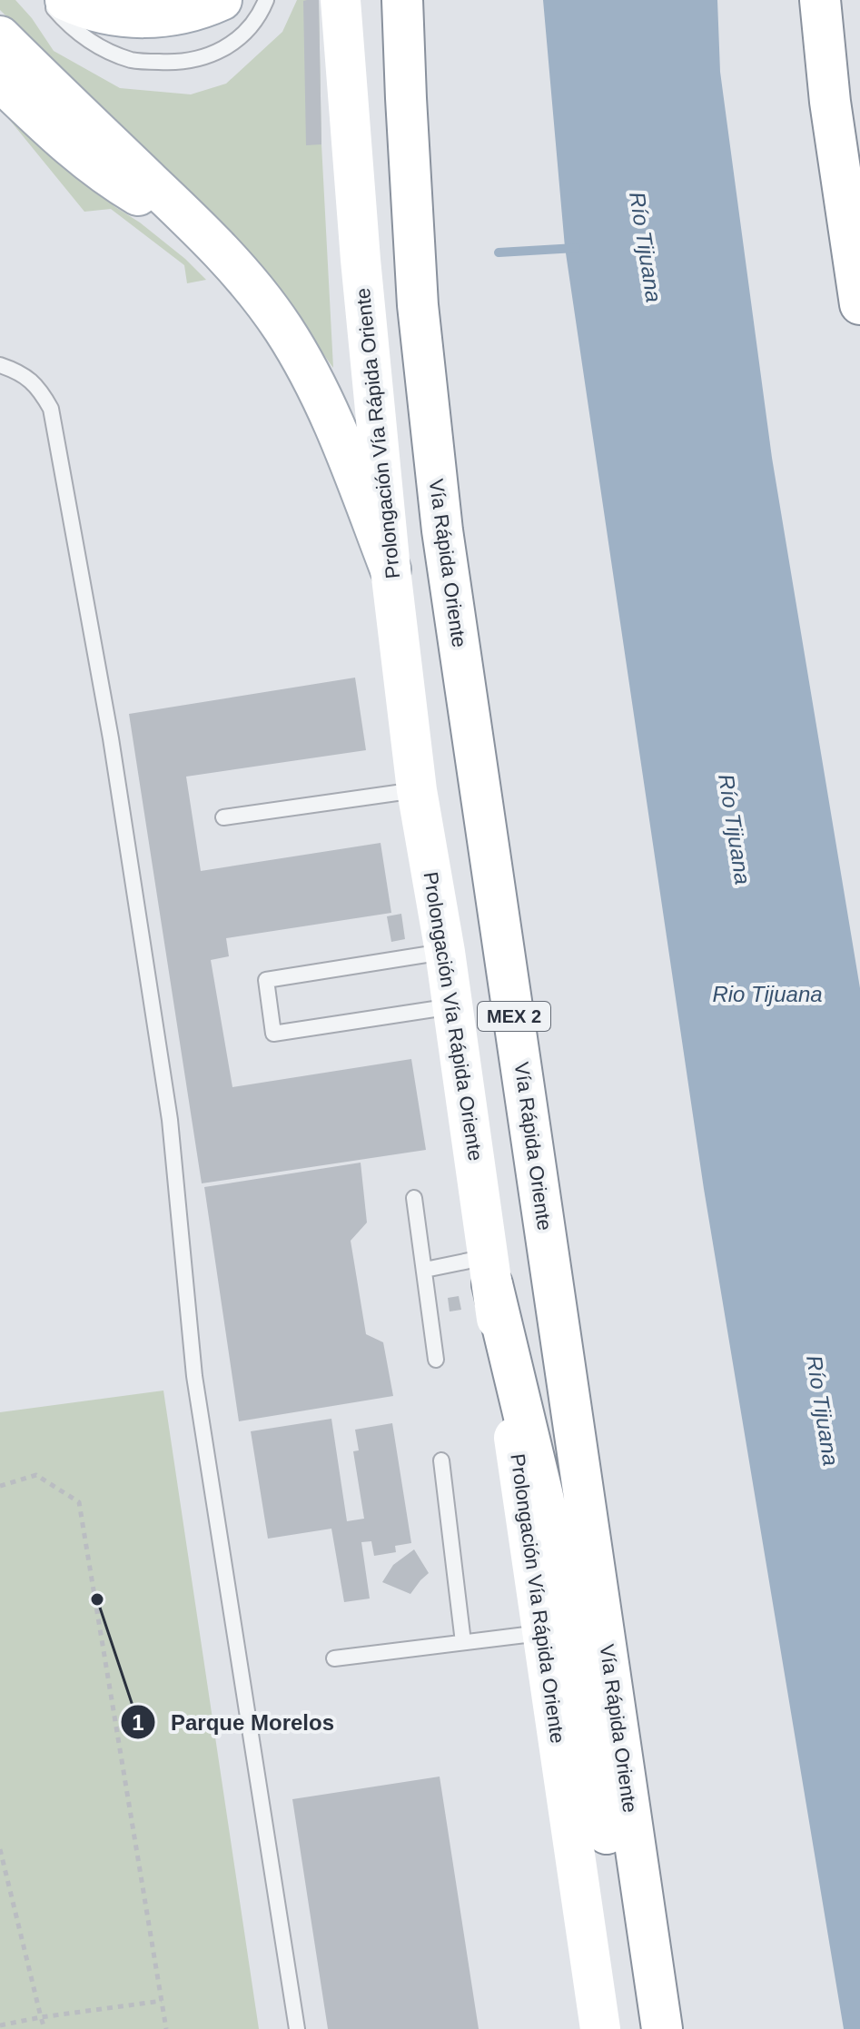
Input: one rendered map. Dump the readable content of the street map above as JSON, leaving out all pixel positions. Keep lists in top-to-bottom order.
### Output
{
  "streets": {
    "main road": ["Prolongación Vía Rápida Oriente", "Vía Rápida Oriente", "MEX 2"]
  },
  "water": ["Río Tijuana", "Rio Tijuana"],
  "places": ["Parque Morelos"]
}
